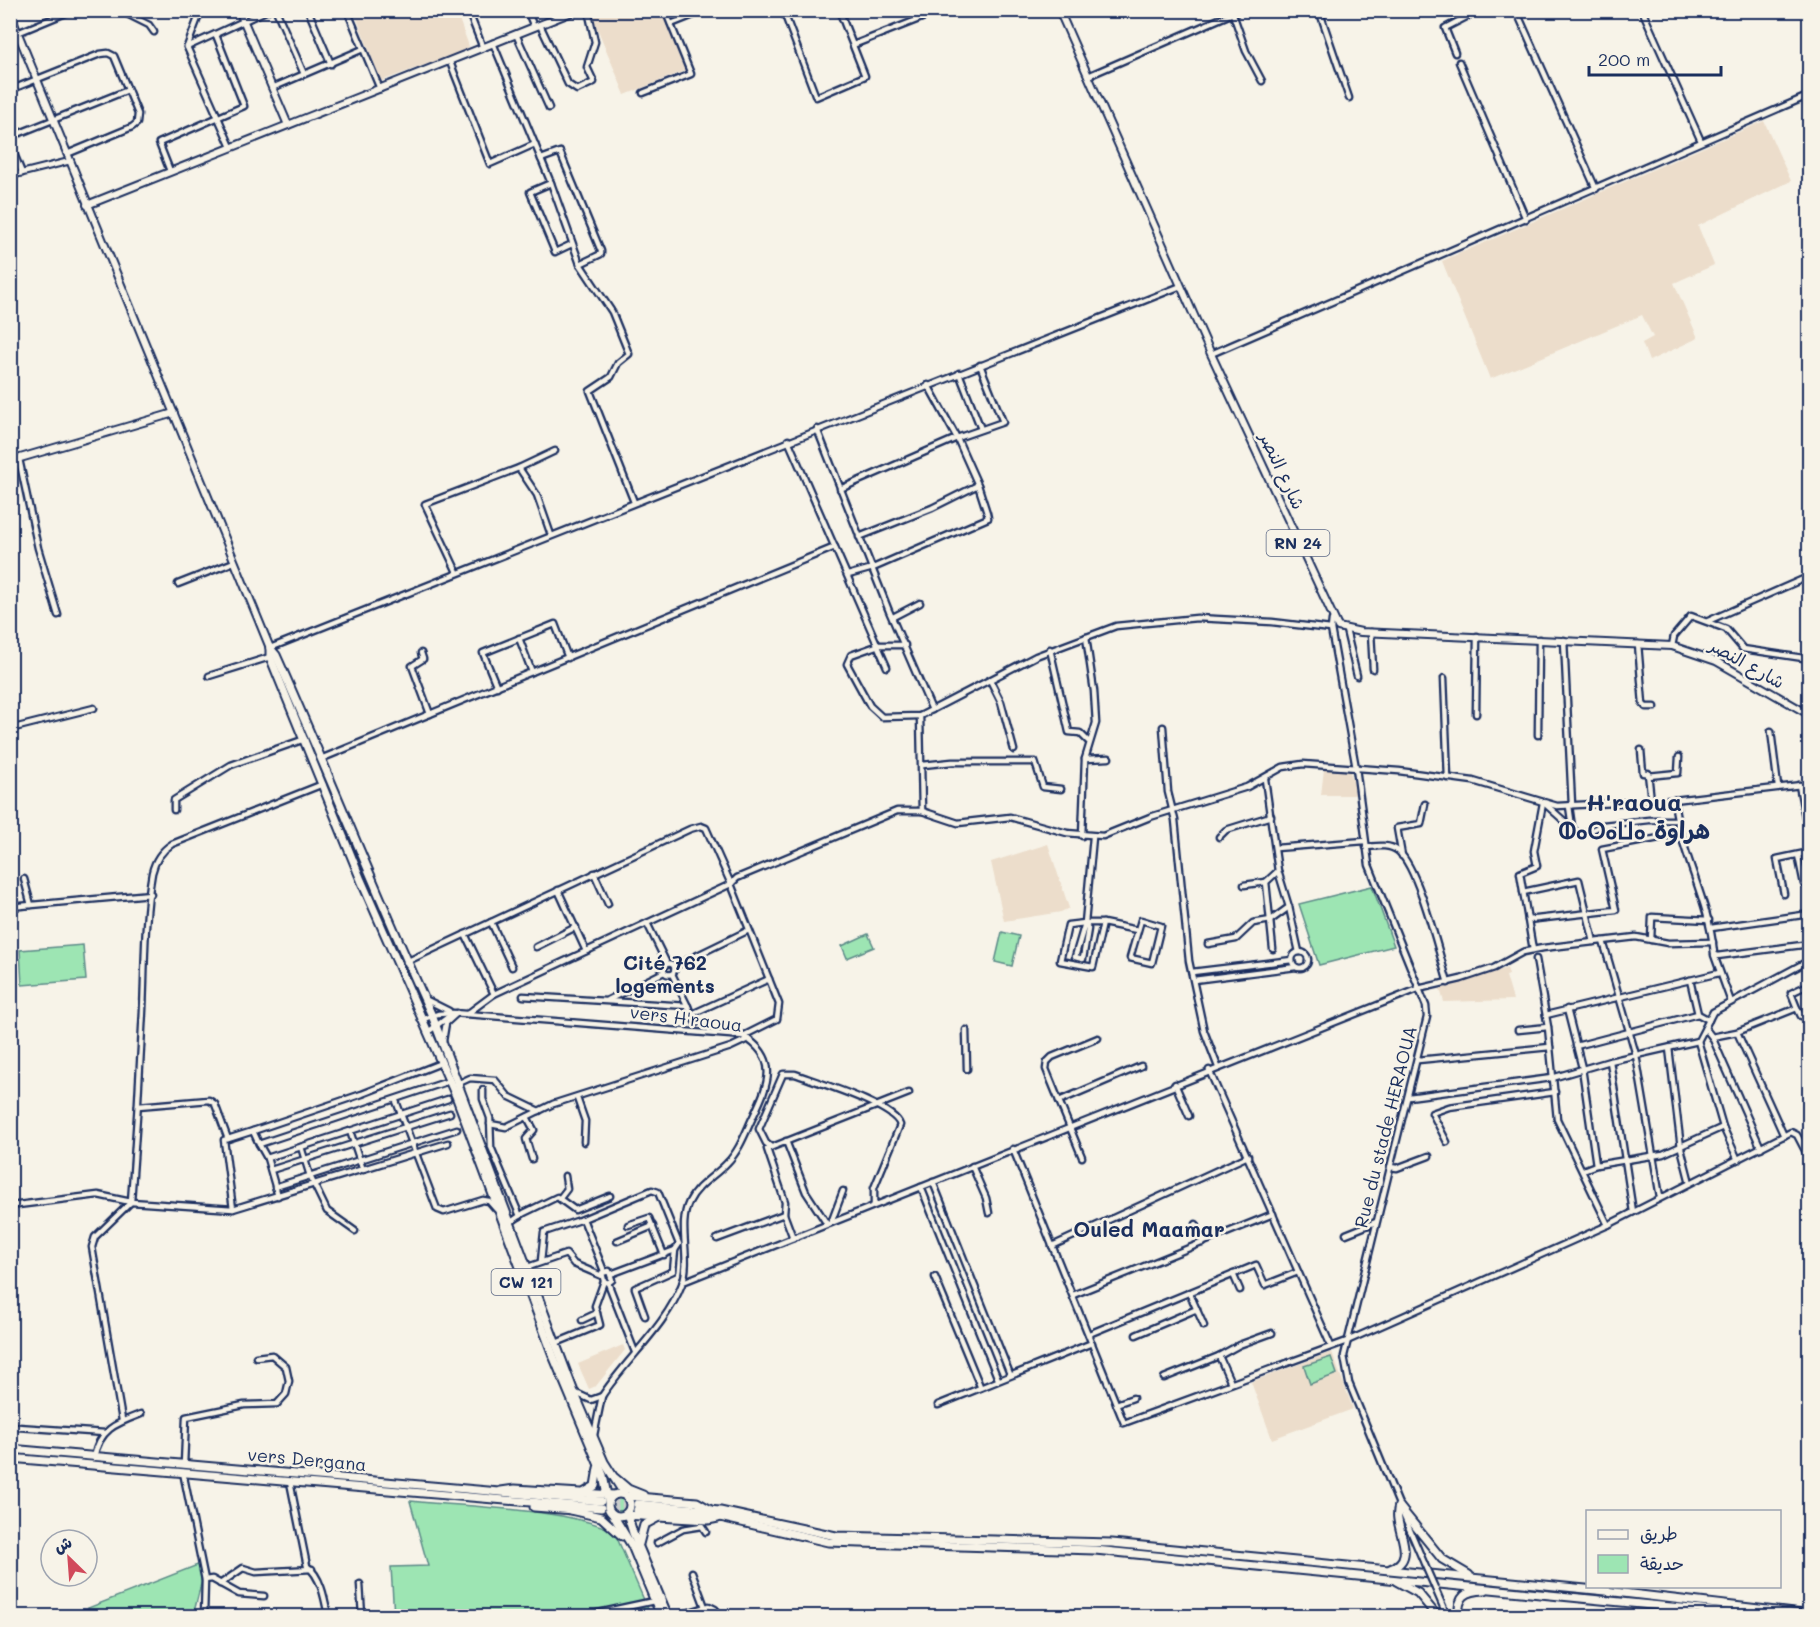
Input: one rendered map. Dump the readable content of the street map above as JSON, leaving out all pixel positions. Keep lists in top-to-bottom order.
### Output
{
  "streets": {
    "highway": ["CW 121", "vers Dergana"],
    "main road": ["شارع النصر", "RN 24"],
    "street": ["vers H'raoua", "Rue du stade HERAOUA"]
  },
  "crossings": [
    ["شارع النصر", "Rue du stade HERAOUA"],
    ["vers H'raoua", "CW 121"],
    ["CW 121", "vers Dergana"]
  ],
  "districts": ["H'raoua ⵀⴰⵔⴰⵡⴰ هراوة", "Cité 762 logements", "Ouled Maamar"],
  "legend": ["طريق", "حديقة"],
  "scale_bar": "200 m",
  "north": "top left"
}
